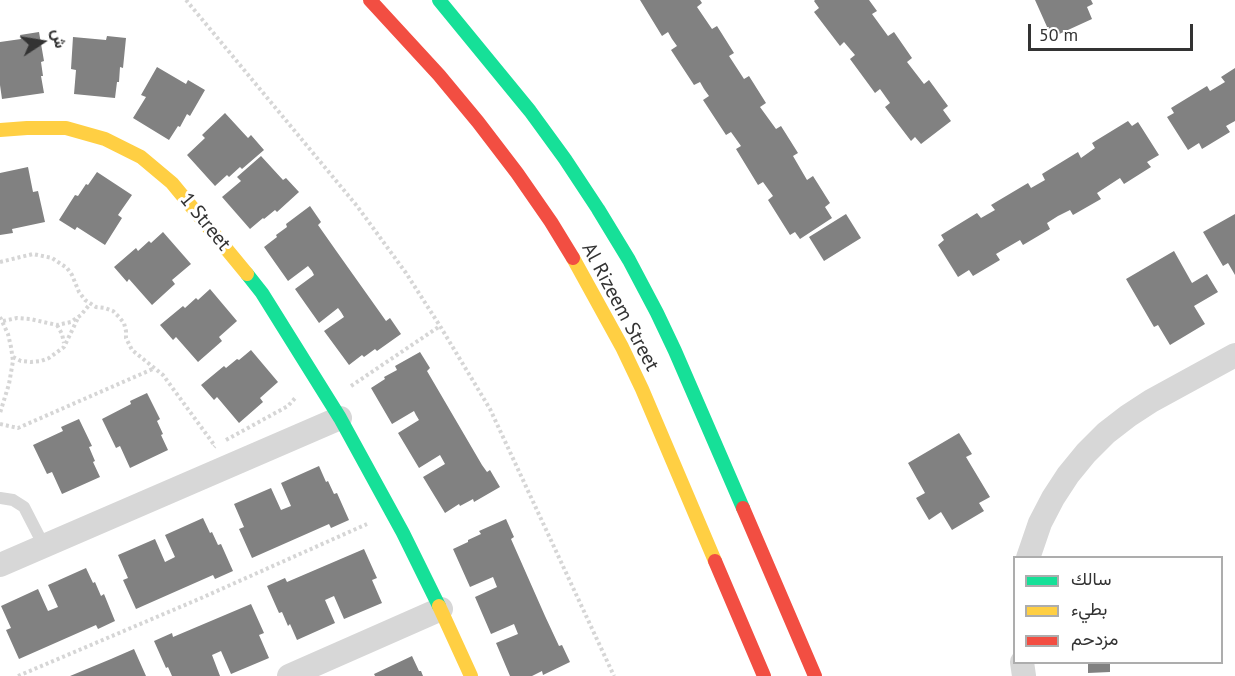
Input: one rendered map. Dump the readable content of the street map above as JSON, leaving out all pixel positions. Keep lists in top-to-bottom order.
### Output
{
  "streets": {
    "street": ["1 Street", "Al Rizeem Street"]
  },
  "legend": ["سالك", "بطيء", "مزدحم"],
  "scale_bar": "50 m",
  "north": "right"
}
